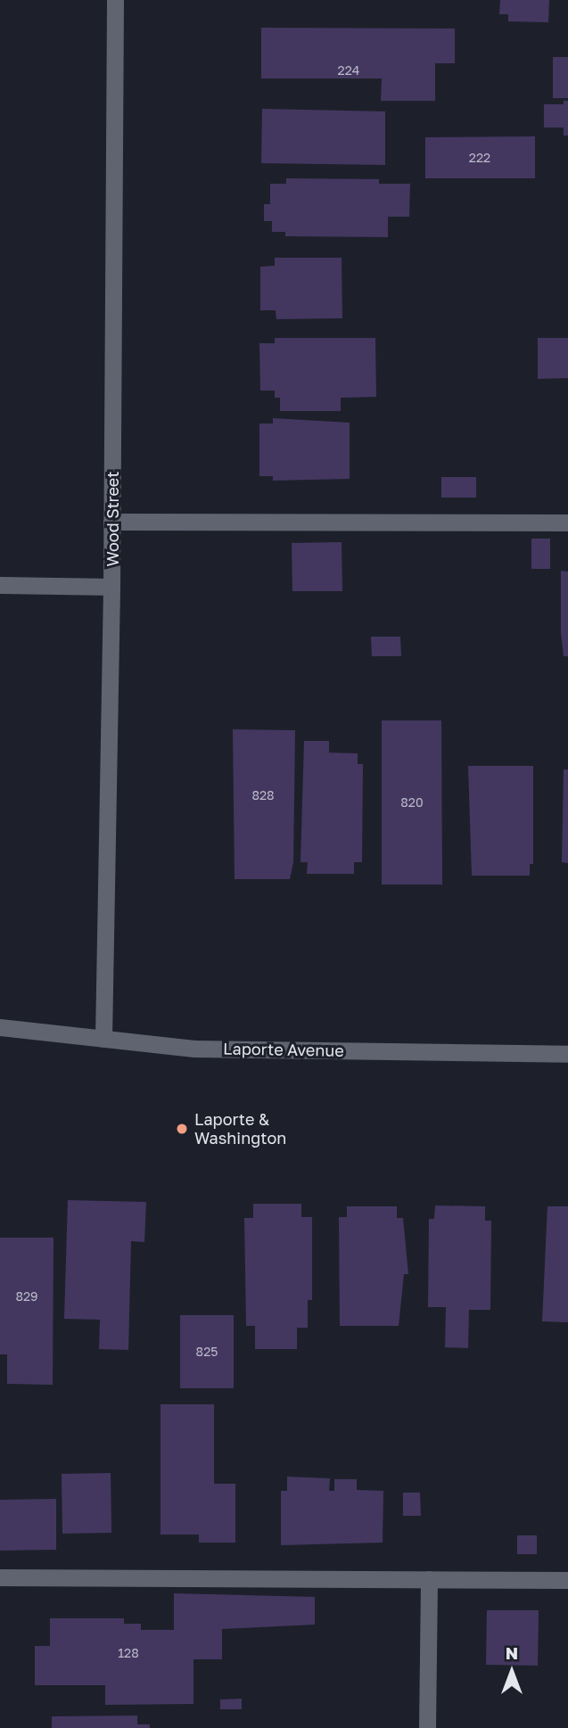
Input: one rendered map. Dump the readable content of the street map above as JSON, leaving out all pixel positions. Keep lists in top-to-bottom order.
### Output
{
  "streets": {
    "street": ["Wood Street", "Laporte Avenue"]
  },
  "crossings": [
    ["Wood Street", "Laporte Avenue"]
  ],
  "places": ["Laporte & Washington"],
  "house_numbers": [
    "224",
    "222",
    "828",
    "820",
    "829",
    "825",
    "128"
  ],
  "north": "top"
}
